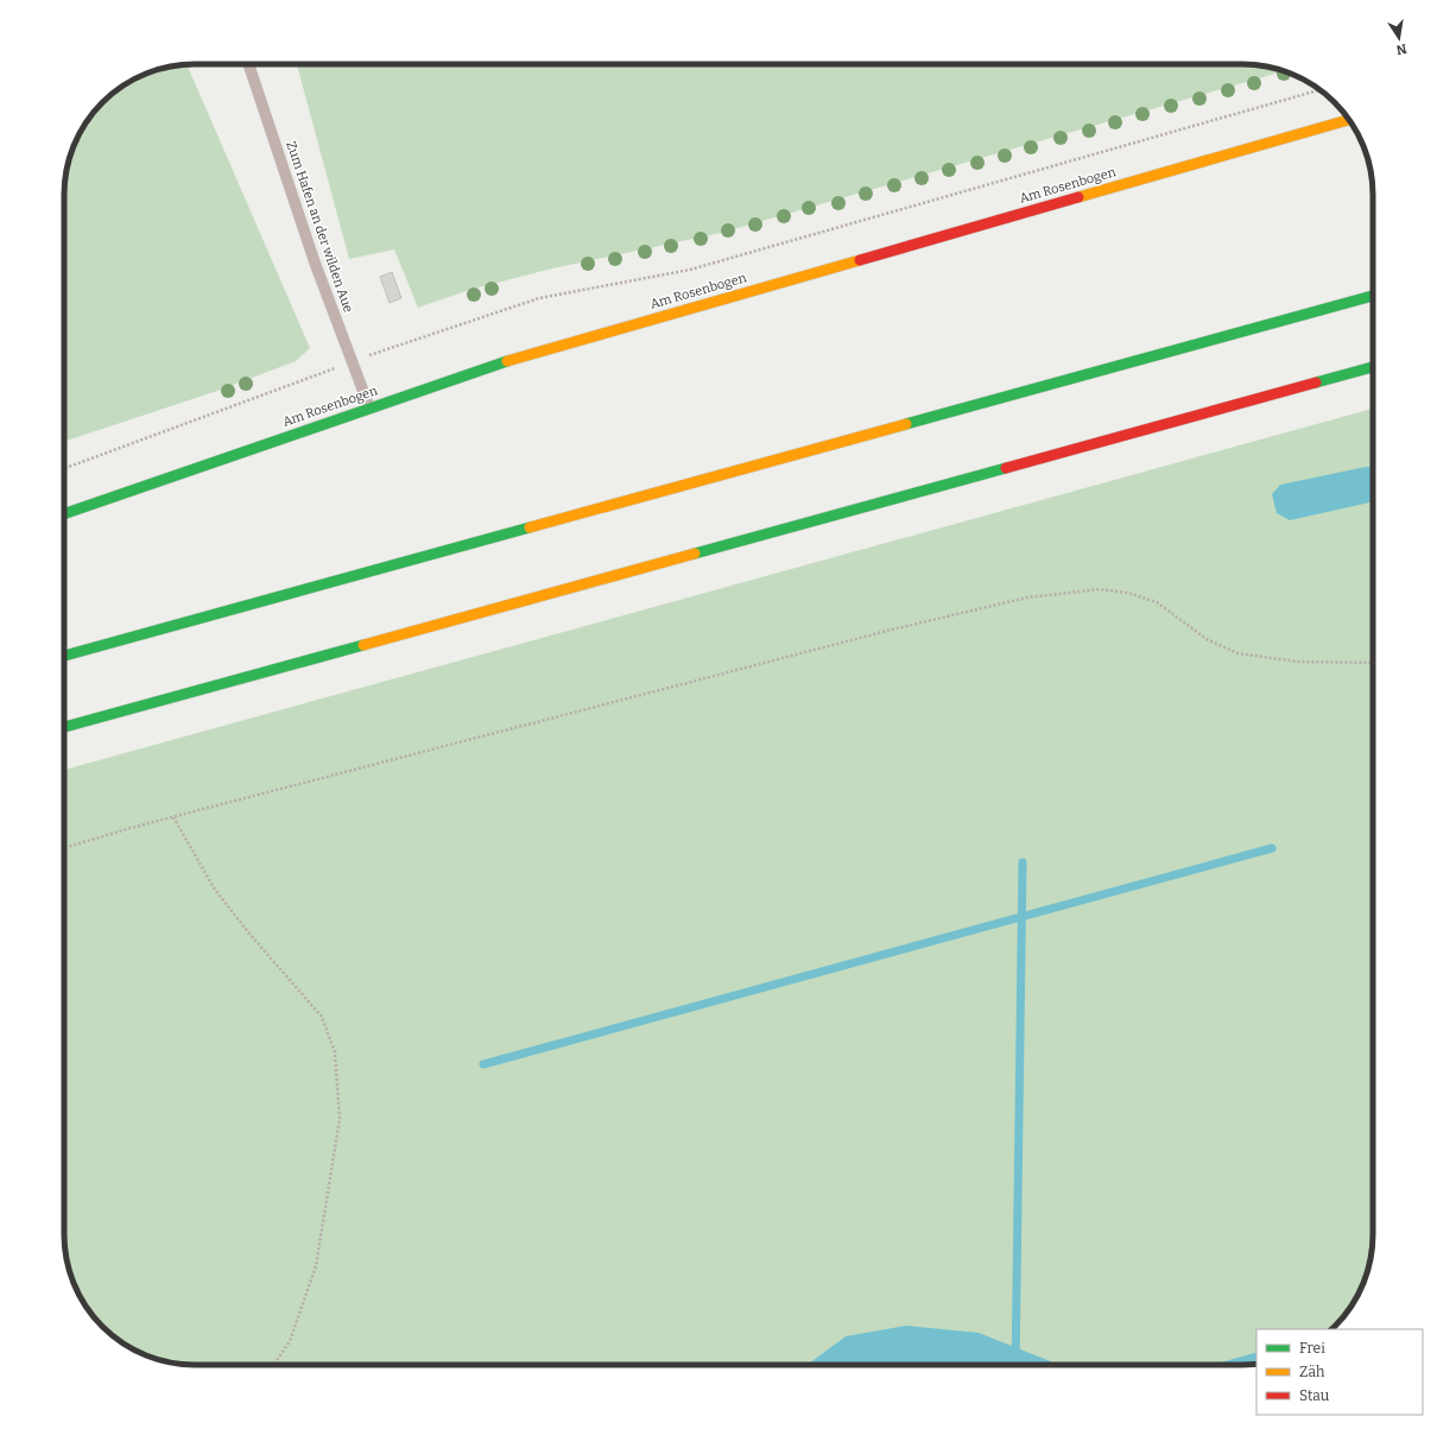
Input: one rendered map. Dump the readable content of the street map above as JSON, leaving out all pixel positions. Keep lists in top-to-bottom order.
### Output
{
  "streets": {
    "main road": ["Am Rosenbogen"],
    "lane": ["Zum Hafen an der wilden Aue"]
  },
  "crossings": [
    ["Am Rosenbogen", "Zum Hafen an der wilden Aue"]
  ],
  "legend": ["Frei", "Zäh", "Stau"],
  "north": "bottom"
}
